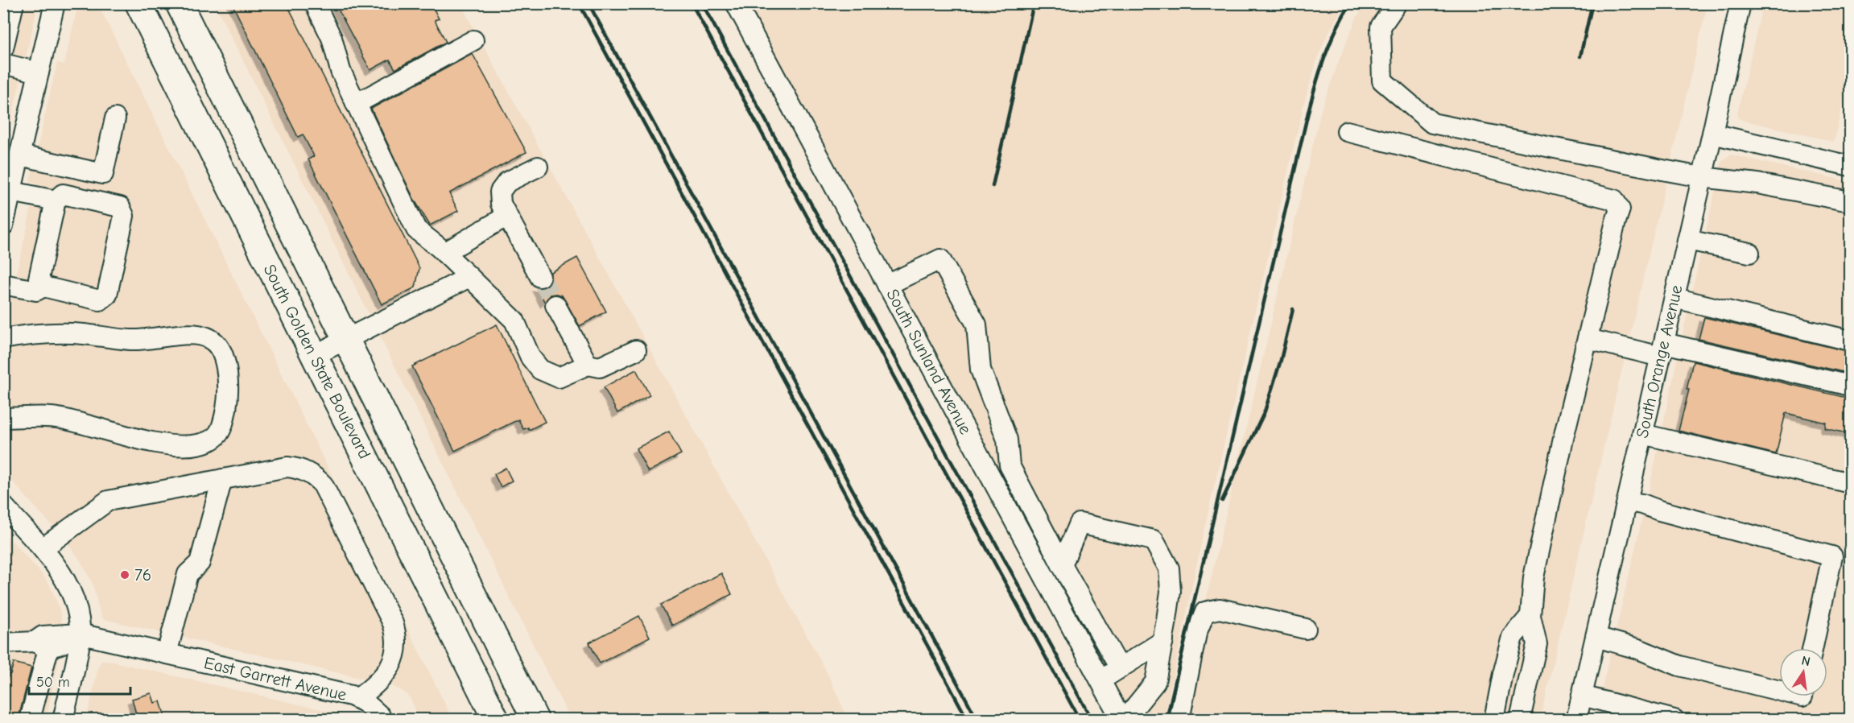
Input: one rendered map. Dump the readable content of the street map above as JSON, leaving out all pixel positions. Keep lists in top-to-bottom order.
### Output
{
  "streets": {
    "main road": ["South Golden State Boulevard"],
    "street": ["South Sunland Avenue", "South Orange Avenue", "East Garrett Avenue"]
  },
  "places": ["76"],
  "scale_bar": "50 m",
  "north": "top"
}
